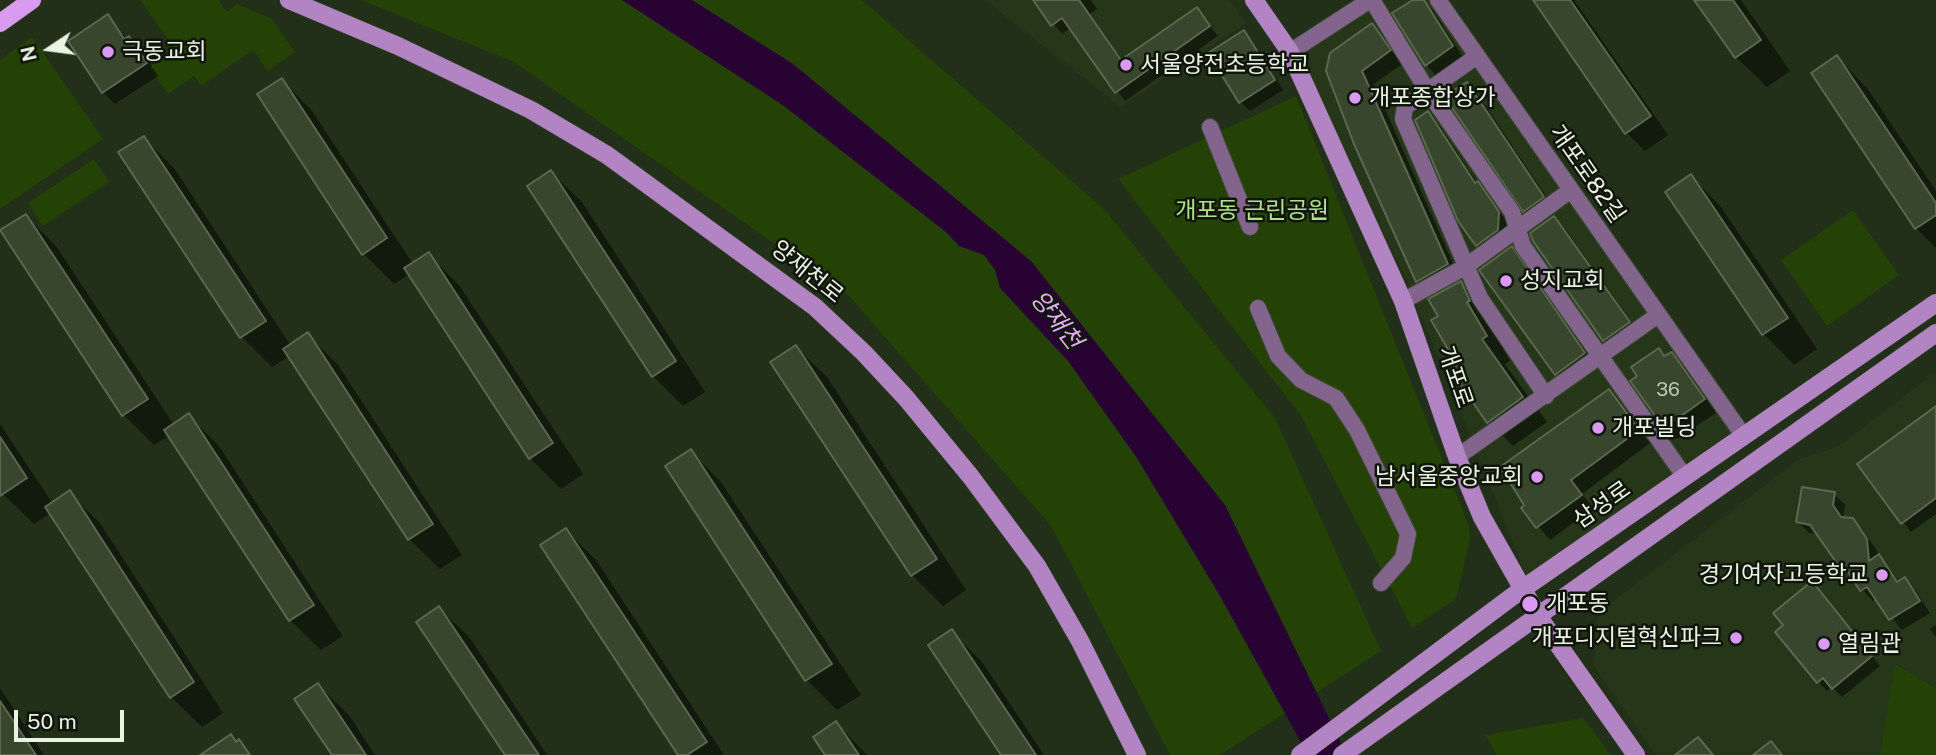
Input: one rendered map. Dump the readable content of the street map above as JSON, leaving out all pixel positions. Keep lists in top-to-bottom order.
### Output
{
  "streets": {
    "street": [
      "개포로82길",
      "양재천로",
      "개포로",
      "삼성로"
    ]
  },
  "crossings": [
    ["개포로82길", "삼성로"],
    ["개포로", "삼성로"]
  ],
  "water": ["양재천"],
  "parks": ["개포동 근린공원"],
  "places": [
    "극동교회",
    "서울양전초등학교",
    "개포종합상가",
    "성지교회",
    "개포빌딩",
    "남서울중앙교회",
    "경기여자고등학교",
    "개포동",
    "개포디지털혁신파크",
    "열림관"
  ],
  "house_numbers": ["36"],
  "scale_bar": "50 m",
  "north": "left"
}
